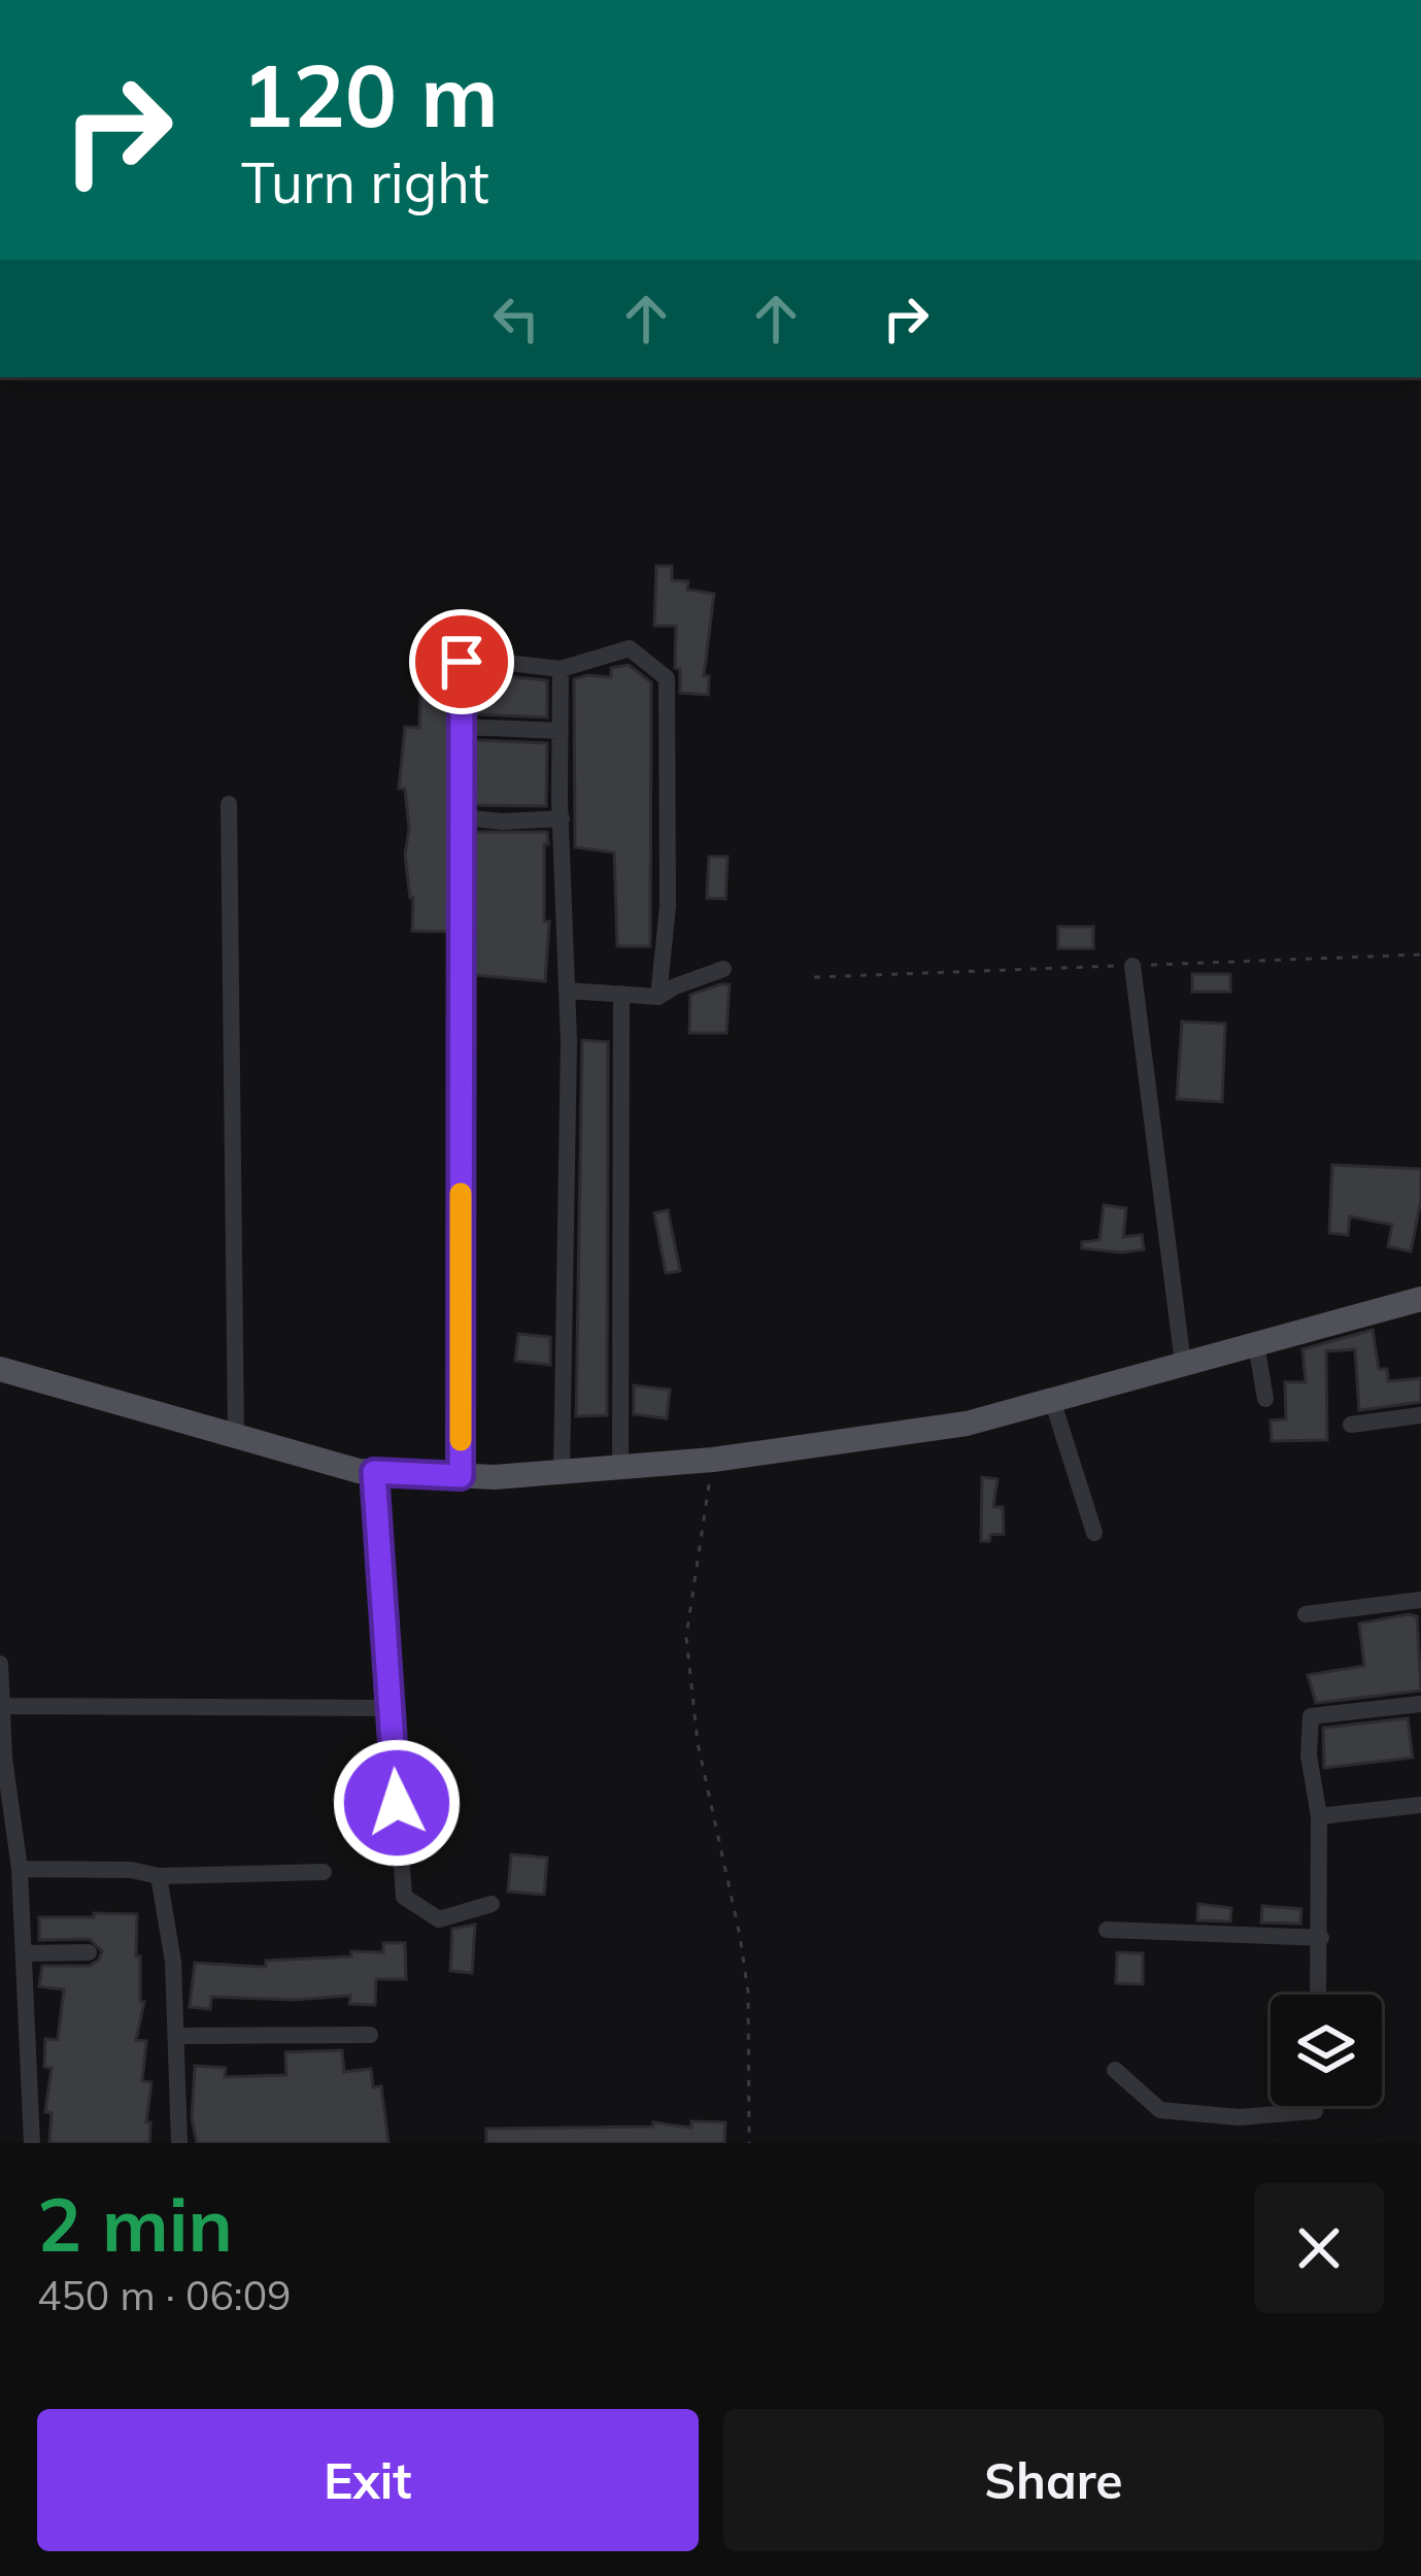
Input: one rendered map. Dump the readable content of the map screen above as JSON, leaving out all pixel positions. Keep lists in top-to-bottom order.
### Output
{
  "page": {
    "turn": ["120 m", "Turn right"],
    "heading": ["2 min", "450 m · 06:09"],
    "buttons": ["Exit", "Share"]
  }
}
